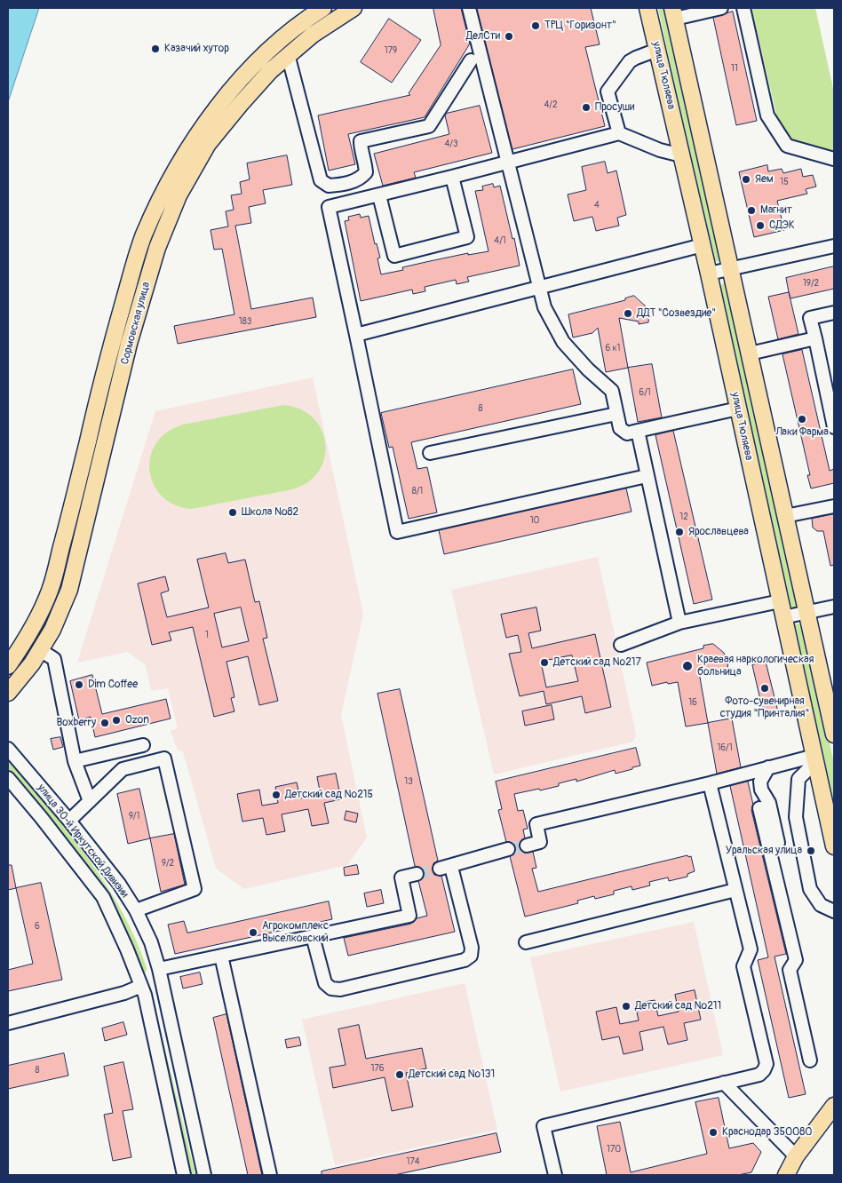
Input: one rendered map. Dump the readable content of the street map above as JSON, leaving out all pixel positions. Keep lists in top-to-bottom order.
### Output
{
  "streets": {
    "main road": ["улица Тюляева", "Сормовская улица"],
    "street": ["улица 30-й Иркутской Дивизии"]
  },
  "places": [
    "ТРЦ \"Горизонт\"",
    "ДелСти",
    "Казачий хутор",
    "Просуши",
    "Яем",
    "Магнит",
    "СДЭК",
    "ДДТ \"Созвездие\"",
    "Лаки Фарма",
    "Школа №82",
    "Ярославцева",
    "Детский сад №217",
    "Краевая наркологическая больница",
    "Dim Coffee",
    "Фото-сувенирная студия \"Принталия\"",
    "Ozon",
    "Boxberry",
    "Детский сад №215",
    "Уральская улица",
    "Агрокомплекс Выселковский",
    "Детский сад №211",
    "Детский сад №131",
    "Краснодар 350080"
  ],
  "house_numbers": [
    "179",
    "11",
    "4/2",
    "4/3",
    "15",
    "4",
    "4/1",
    "19/2",
    "183",
    "6 к1",
    "6/1",
    "8",
    "8/1",
    "12",
    "10",
    "1",
    "16",
    "16/1",
    "13",
    "9/1",
    "9/2",
    "6",
    "176",
    "8",
    "170",
    "174"
  ]
}
